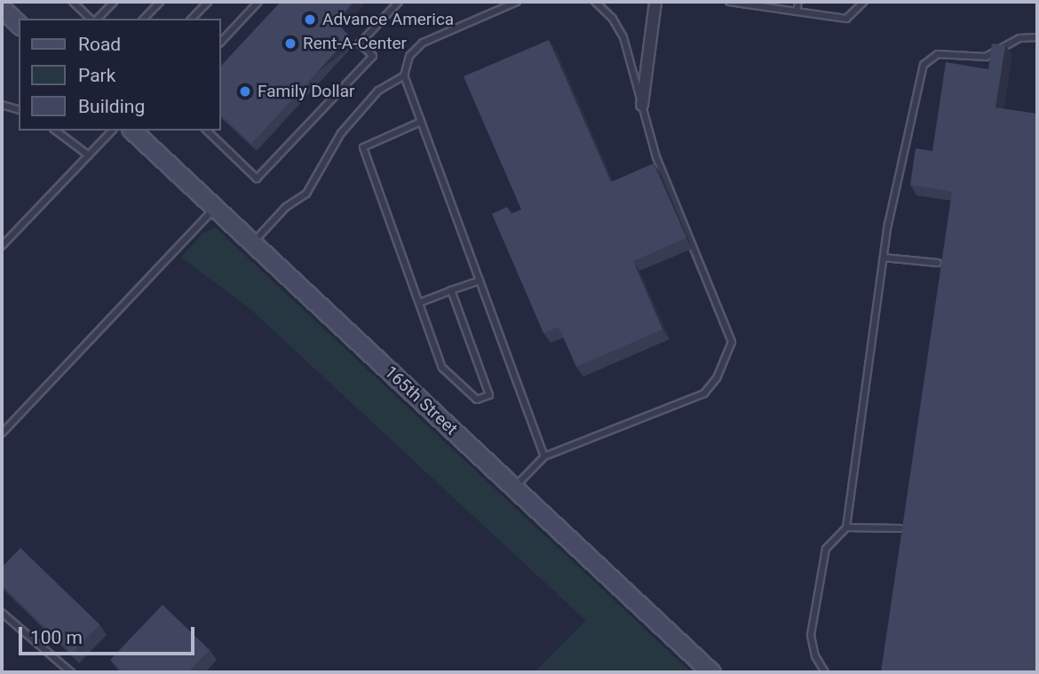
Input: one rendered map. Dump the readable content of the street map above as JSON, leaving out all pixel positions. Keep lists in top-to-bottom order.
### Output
{
  "streets": {
    "main road": ["165th Street"]
  },
  "places": ["Advance America", "Rent-A-Center", "Family Dollar"],
  "legend": ["Road", "Park", "Building"],
  "scale_bar": "100 m"
}
